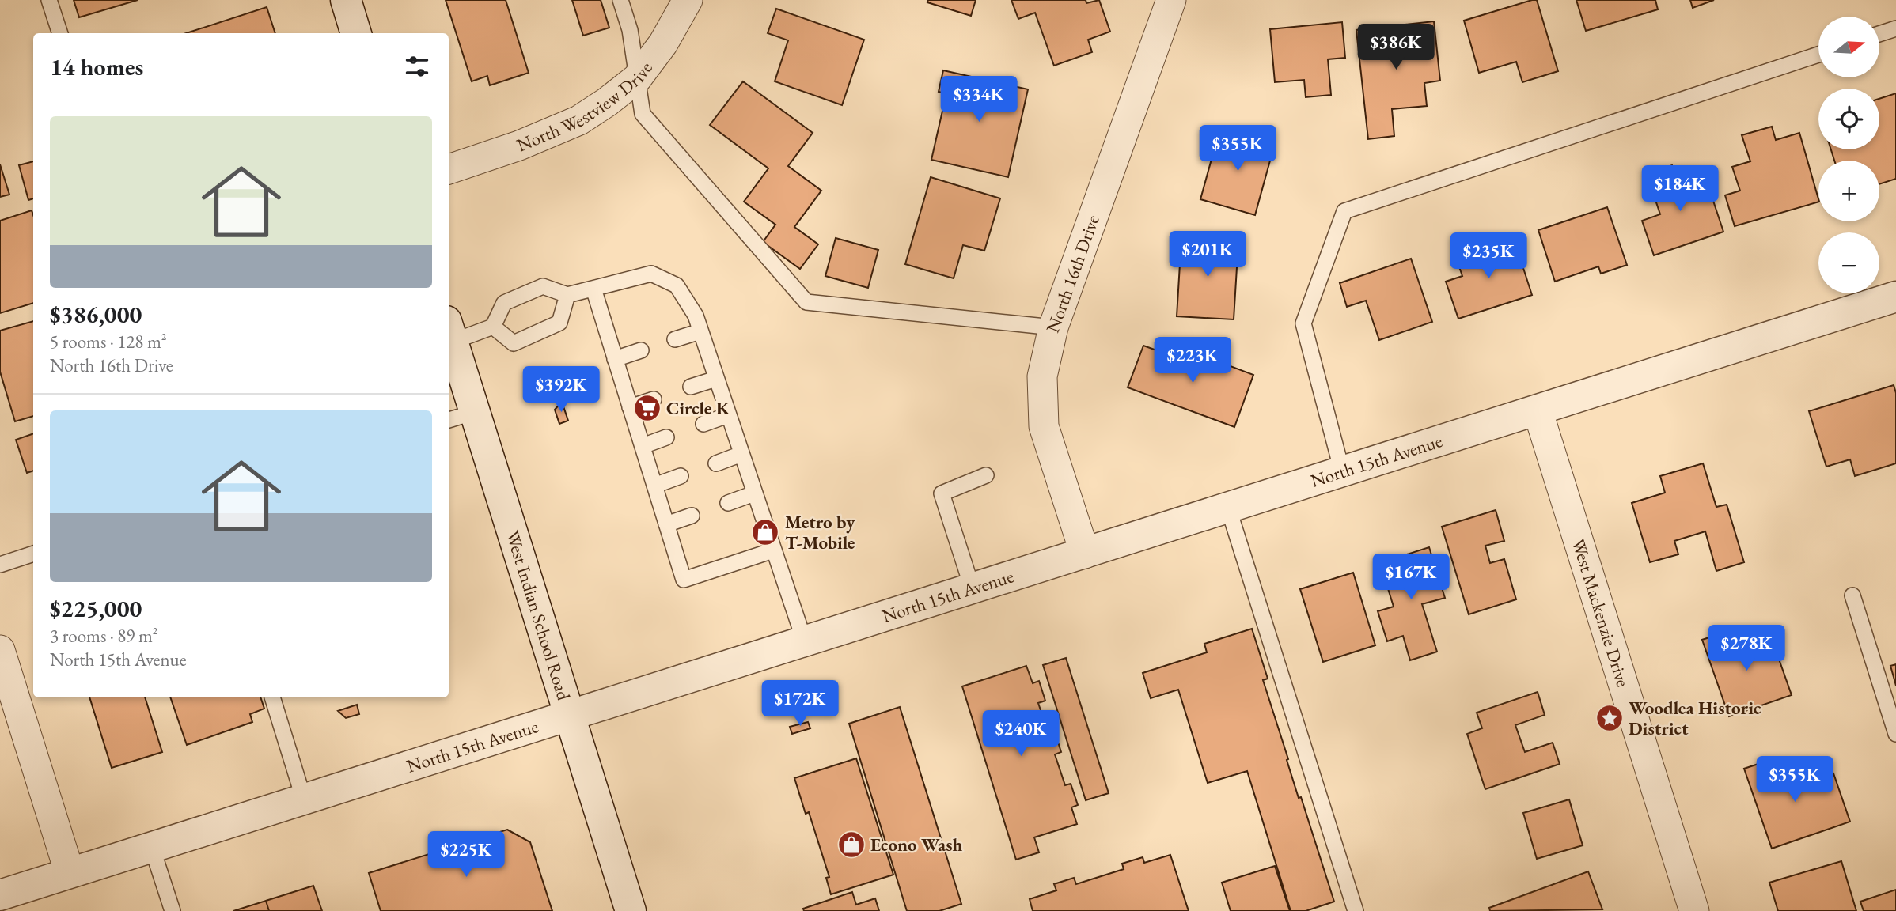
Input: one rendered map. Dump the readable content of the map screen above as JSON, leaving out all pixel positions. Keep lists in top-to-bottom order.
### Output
{
  "streets": {
    "street": [
      "North Westview Drive",
      "North 16th Drive",
      "North 15th Avenue",
      "West Mackenzie Drive",
      "West Indian School Road"
    ]
  },
  "crossings": [
    ["North 16th Drive", "North 15th Avenue"],
    ["North 15th Avenue", "West Mackenzie Drive"],
    ["North 15th Avenue", "West Indian School Road"]
  ],
  "places": {
    "supermarket": ["Circle K"],
    "shop": ["Metro by T-Mobile", "Econo Wash"],
    "place": ["Woodlea Historic District"]
  },
  "north": "right",
  "page": {
    "map_buttons": ["+", "−"],
    "price": [
      "$386K",
      "$334K",
      "$355K",
      "$184K",
      "$201K",
      "$235K",
      "$223K",
      "$392K",
      "$167K",
      "$278K",
      "$172K",
      "$240K",
      "$355K",
      "$225K"
    ],
    "heading": "14 homes",
    "list": [
      {
        "name": "$386,000",
        "note": "5 rooms · 128 m² · North 16th Drive"
      },
      {
        "name": "$225,000",
        "note": "3 rooms · 89 m² · North 15th Avenue"
      }
    ]
  }
}
